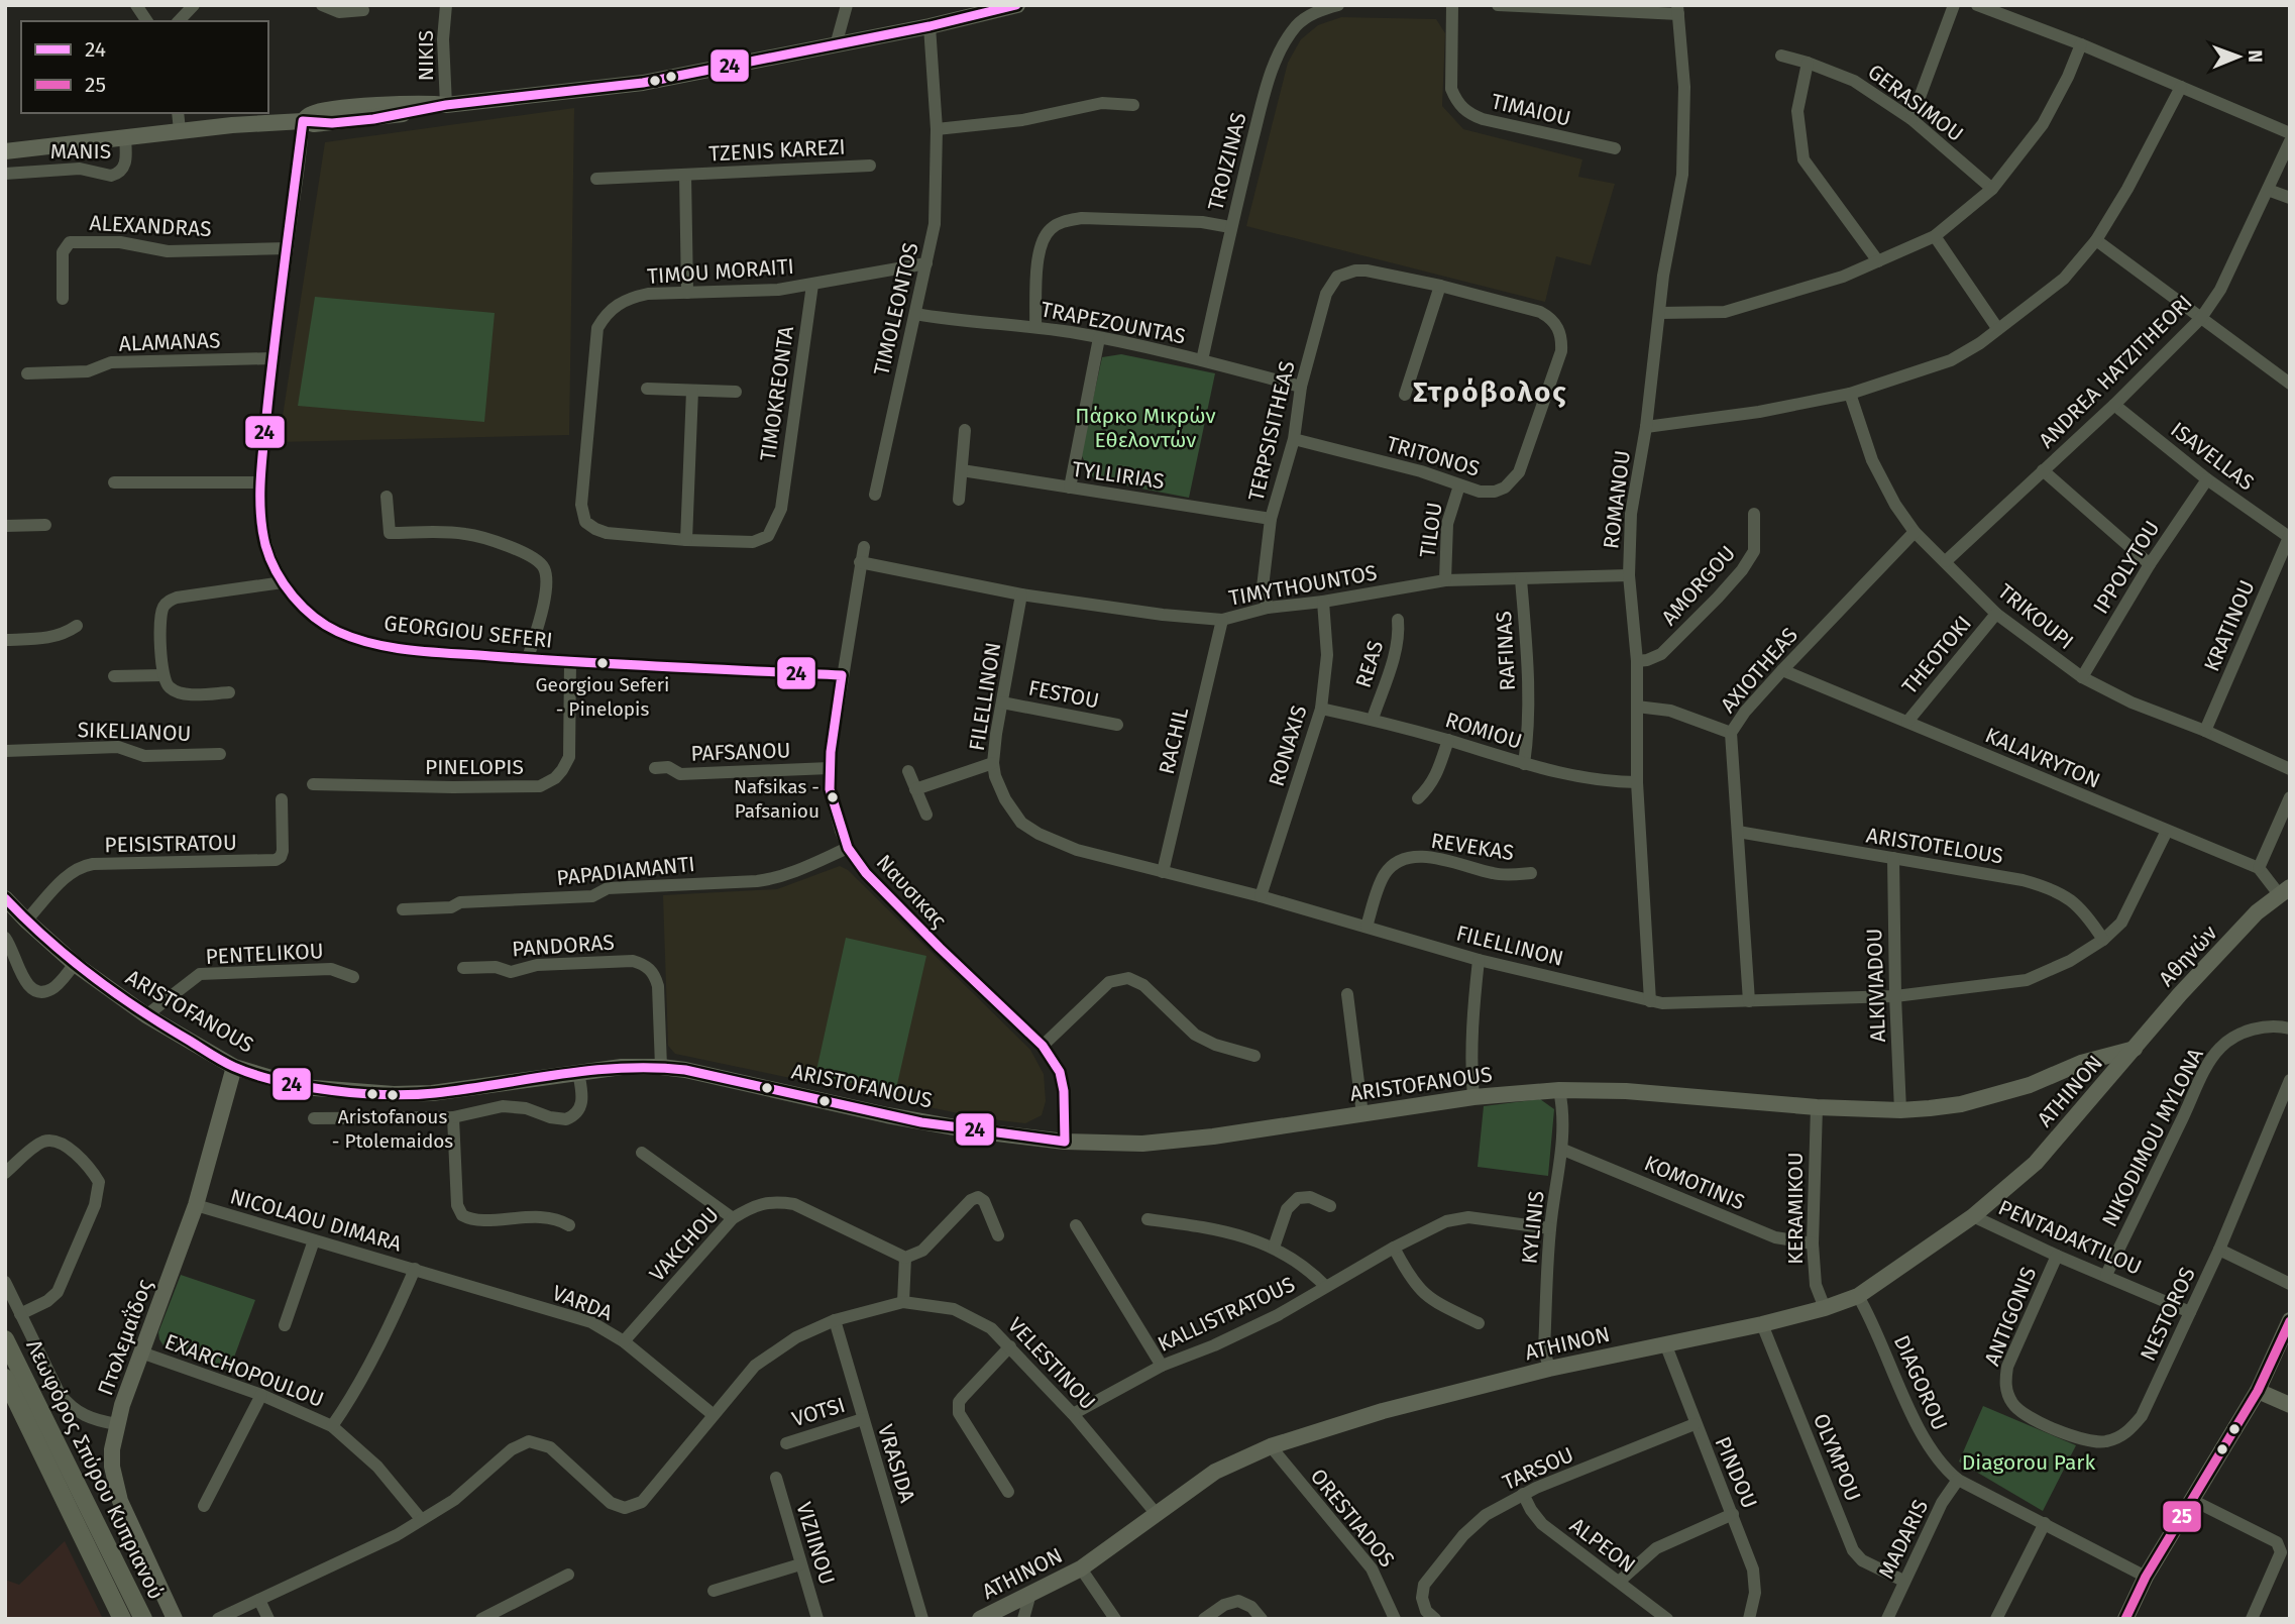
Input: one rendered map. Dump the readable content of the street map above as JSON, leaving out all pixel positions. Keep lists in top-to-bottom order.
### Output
{
  "streets": {
    "main road": ["Λεωφόρος Σπύρου Κυπριανού"],
    "street": [
      "NIKIS",
      "GERASIMOU",
      "TIMAIOU",
      "TZENIS KAREZI",
      "MANIS",
      "TROIZINAS",
      "ALEXANDRAS",
      "TIMOU MORAITI",
      "TIMOLEONTOS",
      "TRAPEZOUNTAS",
      "ALAMANAS",
      "ANDREA HATZITHEORI",
      "TIMOKREONTA",
      "TERPSISITHEAS",
      "TRITONOS",
      "ISAVELLAS",
      "TYLLIRIAS",
      "ROMANOU",
      "TILOU",
      "IPPOLYTOU",
      "TIMYTHOUNTOS",
      "AMORGOU",
      "TRIKOUPI",
      "KRATINOU",
      "GEORGIOU SEFERI",
      "RAFINAS",
      "THEOTOKI",
      "REAS",
      "AXIOTHEAS",
      "FESTOU",
      "FILELLINON",
      "ROMIOU",
      "SIKELIANOU",
      "RACHIL",
      "RONAXIS",
      "PAFSANOU",
      "KALAVRYTON",
      "PINELOPIS",
      "PEISISTRATOU",
      "ARISTOTELOUS",
      "REVEKAS",
      "PAPADIAMANTI",
      "Ναυσικας",
      "PANDORAS",
      "PENTELIKOU",
      "Αθηνών",
      "ALKIVIADOU",
      "ARISTOFANOUS",
      "ATHINON",
      "NIKODIMOU MYLONA",
      "KOMOTINIS",
      "KERAMIKOU",
      "NICOLAOU DIMARA",
      "KYLINIS",
      "PENTADAKTILOU",
      "VAKCHOU",
      "VARDA",
      "KALLISTRATOUS",
      "NESTOROS",
      "ANTIGONIS",
      "Πτολεμαΐδος",
      "VELESTINOU",
      "EXARCHOPOULOU",
      "DIAGOROU",
      "VOTSI",
      "OLYMPOU",
      "VRASIDA",
      "TARSOU",
      "PINDOU",
      "ORESTIADOS",
      "MADARIS",
      "VIZIINOU",
      "ALPEON"
    ]
  },
  "crossings": [
    ["TZENIS KAREZI", "TIMOU MORAITI"],
    ["TROIZINAS", "TRAPEZOUNTAS"],
    ["ALEXANDRAS", "GEORGIOU SEFERI"],
    ["TIMOU MORAITI", "TIMOLEONTOS"],
    ["TIMOU MORAITI", "TIMOKREONTA"],
    ["TIMOLEONTOS", "TRAPEZOUNTAS"],
    ["TRAPEZOUNTAS", "TERPSISITHEAS"],
    ["ALAMANAS", "GEORGIOU SEFERI"],
    ["ANDREA HATZITHEORI", "ISAVELLAS"],
    ["ANDREA HATZITHEORI", "TRIKOUPI"],
    ["TERPSISITHEAS", "TRITONOS"],
    ["TERPSISITHEAS", "TYLLIRIAS"],
    ["TERPSISITHEAS", "TIMYTHOUNTOS"],
    ["TRITONOS", "TILOU"],
    ["ISAVELLAS", "IPPOLYTOU"],
    ["ISAVELLAS", "KRATINOU"],
    ["ROMANOU", "TIMYTHOUNTOS"],
    ["ROMANOU", "AMORGOU"],
    ["ROMANOU", "FILELLINON"],
    ["ROMANOU", "ROMIOU"],
    ["TILOU", "TIMYTHOUNTOS"],
    ["IPPOLYTOU", "TRIKOUPI"],
    ["TIMYTHOUNTOS", "RAFINAS"],
    ["TIMYTHOUNTOS", "FILELLINON"],
    ["TIMYTHOUNTOS", "RACHIL"],
    ["TIMYTHOUNTOS", "RONAXIS"],
    ["TIMYTHOUNTOS", "Ναυσικας"],
    ["TRIKOUPI", "KRATINOU"],
    ["TRIKOUPI", "THEOTOKI"],
    ["TRIKOUPI", "AXIOTHEAS"],
    ["GEORGIOU SEFERI", "PINELOPIS"],
    ["GEORGIOU SEFERI", "Ναυσικας"],
    ["RAFINAS", "ROMIOU"],
    ["THEOTOKI", "KALAVRYTON"],
    ["REAS", "ROMIOU"],
    ["AXIOTHEAS", "FILELLINON"],
    ["AXIOTHEAS", "KALAVRYTON"],
    ["AXIOTHEAS", "ARISTOTELOUS"],
    ["FESTOU", "FILELLINON"],
    ["FILELLINON", "RACHIL"],
    ["FILELLINON", "RONAXIS"],
    ["FILELLINON", "KALAVRYTON"],
    ["FILELLINON", "ARISTOTELOUS"],
    ["FILELLINON", "REVEKAS"],
    ["FILELLINON", "ALKIVIADOU"],
    ["ROMIOU", "RONAXIS"],
    ["PAFSANOU", "Ναυσικας"],
    ["PEISISTRATOU", "ARISTOFANOUS"],
    ["ARISTOTELOUS", "ALKIVIADOU"],
    ["PAPADIAMANTI", "Ναυσικας"],
    ["Ναυσικας", "ARISTOFANOUS"],
    ["PANDORAS", "ARISTOFANOUS"],
    ["PENTELIKOU", "ARISTOFANOUS"],
    ["Αθηνών", "ARISTOFANOUS"],
    ["Αθηνών", "ATHINON"],
    ["ALKIVIADOU", "ARISTOFANOUS"],
    ["ARISTOFANOUS", "ATHINON"],
    ["ARISTOFANOUS", "KERAMIKOU"],
    ["ARISTOFANOUS", "KYLINIS"],
    ["ARISTOFANOUS", "Πτολεμαΐδος"],
    ["ATHINON", "KERAMIKOU"],
    ["ATHINON", "KYLINIS"],
    ["ATHINON", "PENTADAKTILOU"],
    ["ATHINON", "VELESTINOU"],
    ["ATHINON", "DIAGOROU"],
    ["ATHINON", "OLYMPOU"],
    ["ATHINON", "PINDOU"],
    ["ATHINON", "ORESTIADOS"],
    ["NIKODIMOU MYLONA", "PENTADAKTILOU"],
    ["NIKODIMOU MYLONA", "NESTOROS"],
    ["NIKODIMOU MYLONA", "ANTIGONIS"],
    ["KOMOTINIS", "KERAMIKOU"],
    ["KOMOTINIS", "KYLINIS"],
    ["NICOLAOU DIMARA", "VARDA"],
    ["NICOLAOU DIMARA", "Πτολεμαΐδος"],
    ["KYLINIS", "KALLISTRATOUS"],
    ["PENTADAKTILOU", "NESTOROS"],
    ["PENTADAKTILOU", "ANTIGONIS"],
    ["VAKCHOU", "VARDA"],
    ["VARDA", "VELESTINOU"],
    ["KALLISTRATOUS", "VELESTINOU"],
    ["NESTOROS", "ANTIGONIS"],
    ["Πτολεμαΐδος", "EXARCHOPOULOU"],
    ["VELESTINOU", "EXARCHOPOULOU"],
    ["VELESTINOU", "VRASIDA"],
    ["DIAGOROU", "MADARIS"],
    ["VOTSI", "VRASIDA"],
    ["OLYMPOU", "MADARIS"],
    ["TARSOU", "PINDOU"],
    ["TARSOU", "ALPEON"]
  ],
  "districts": ["Στρόβολος"],
  "parks": ["Πάρκο Μικρών Εθελοντών", "Diagorou Park"],
  "places": ["Georgiou Seferi - Pinelopis", "Nafsikas - Pafsaniou", "Aristofanous - Ptolemaidos"],
  "lines": ["transit line 24", "transit line 25"],
  "legend": ["24", "25"],
  "north": "right"
}
